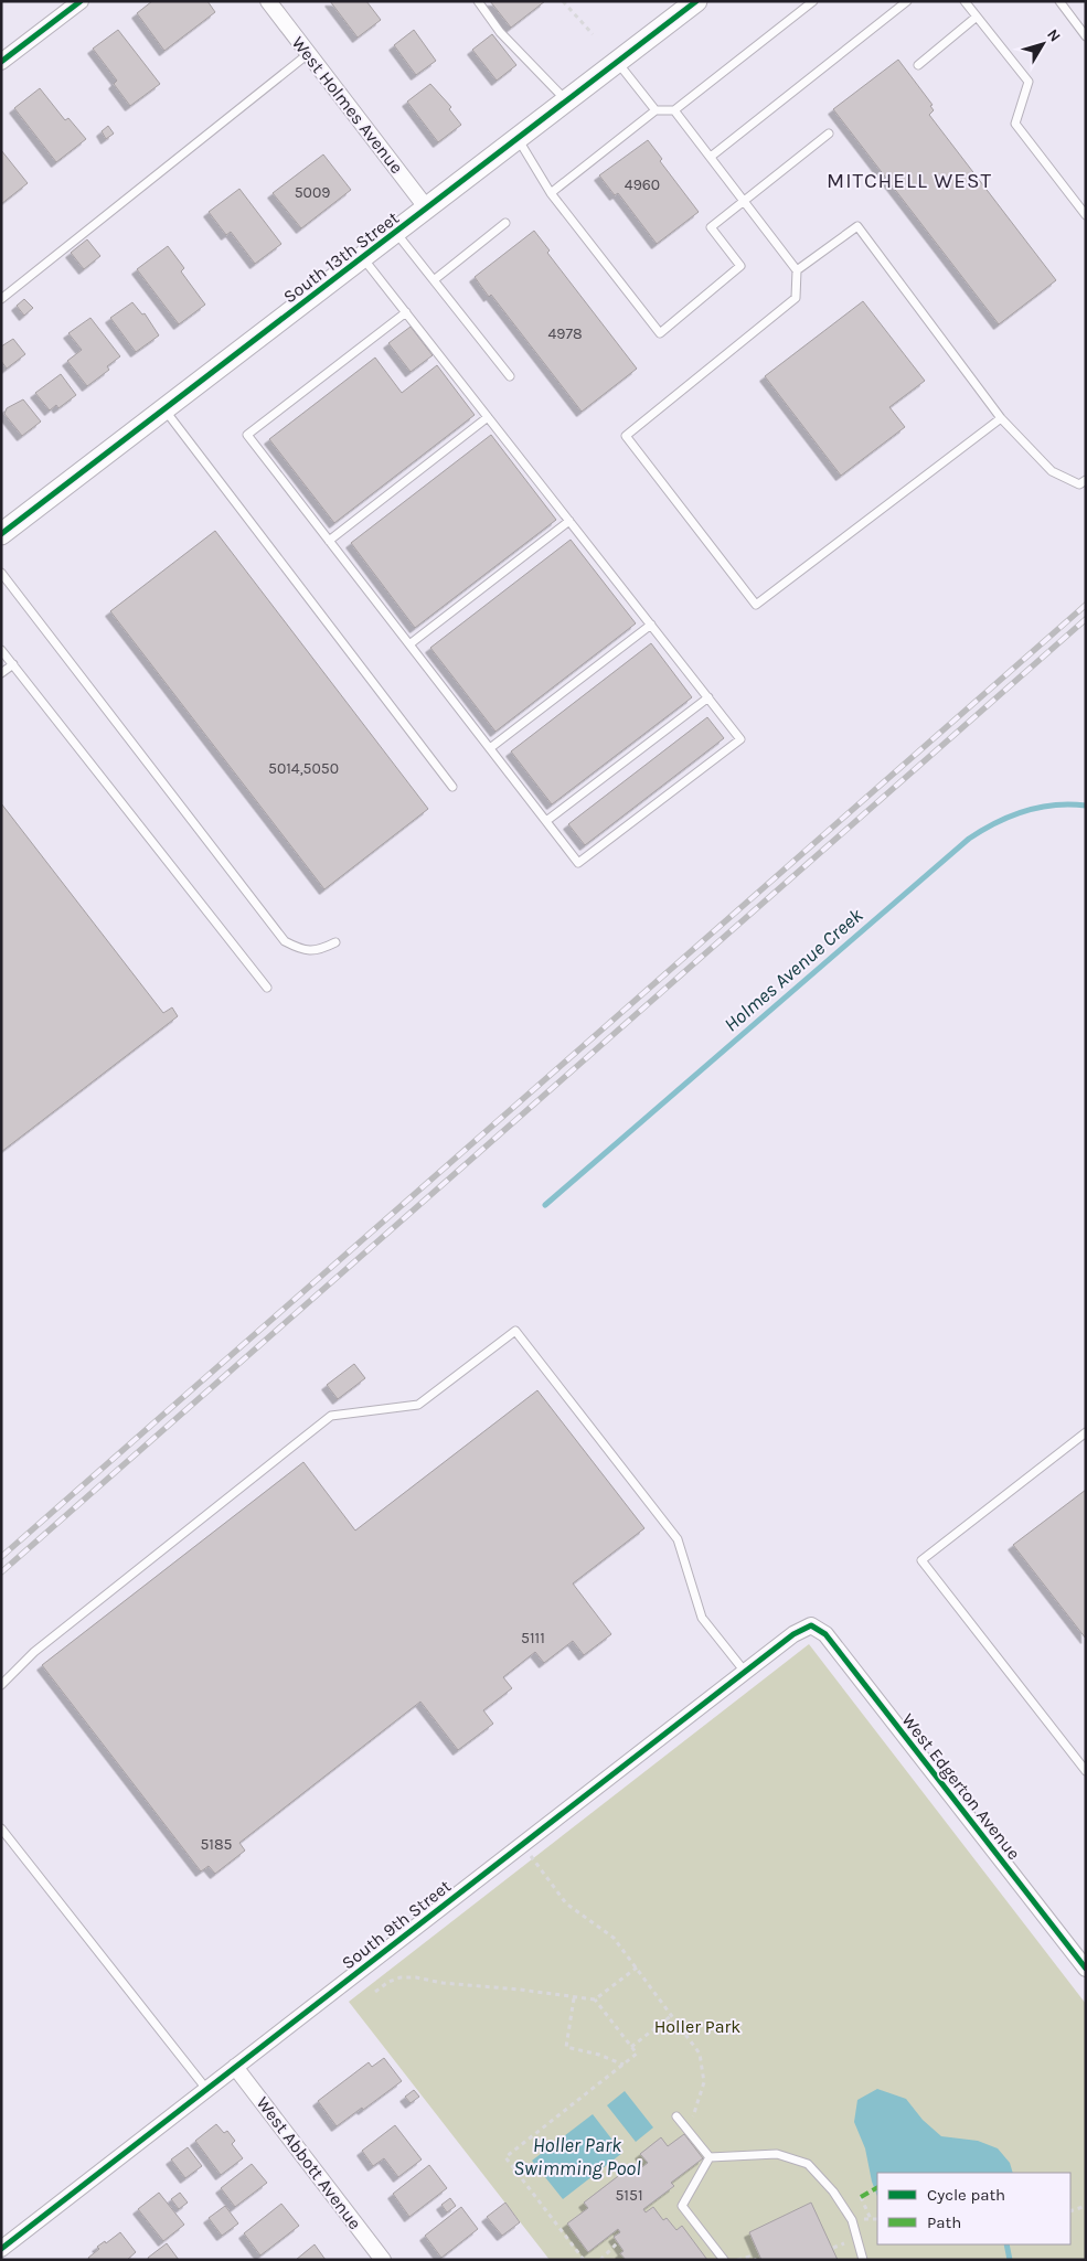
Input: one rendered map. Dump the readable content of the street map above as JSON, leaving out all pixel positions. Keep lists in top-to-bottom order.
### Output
{
  "streets": {
    "street": [
      "West Holmes Avenue",
      "South 13th Street",
      "West Edgerton Avenue",
      "South 9th Street",
      "West Abbott Avenue"
    ]
  },
  "crossings": [
    ["West Holmes Avenue", "South 13th Street"],
    ["West Edgerton Avenue", "South 9th Street"],
    ["South 9th Street", "West Abbott Avenue"]
  ],
  "districts": ["MITCHELL WEST"],
  "water": ["Holmes Avenue Creek", "Holler Park Swimming Pool"],
  "parks": ["Holler Park"],
  "house_numbers": [
    "4960",
    "5009",
    "4978",
    "5014,5050",
    "5111",
    "5185",
    "5151"
  ],
  "legend": ["Cycle path", "Path"],
  "north": "top right"
}
